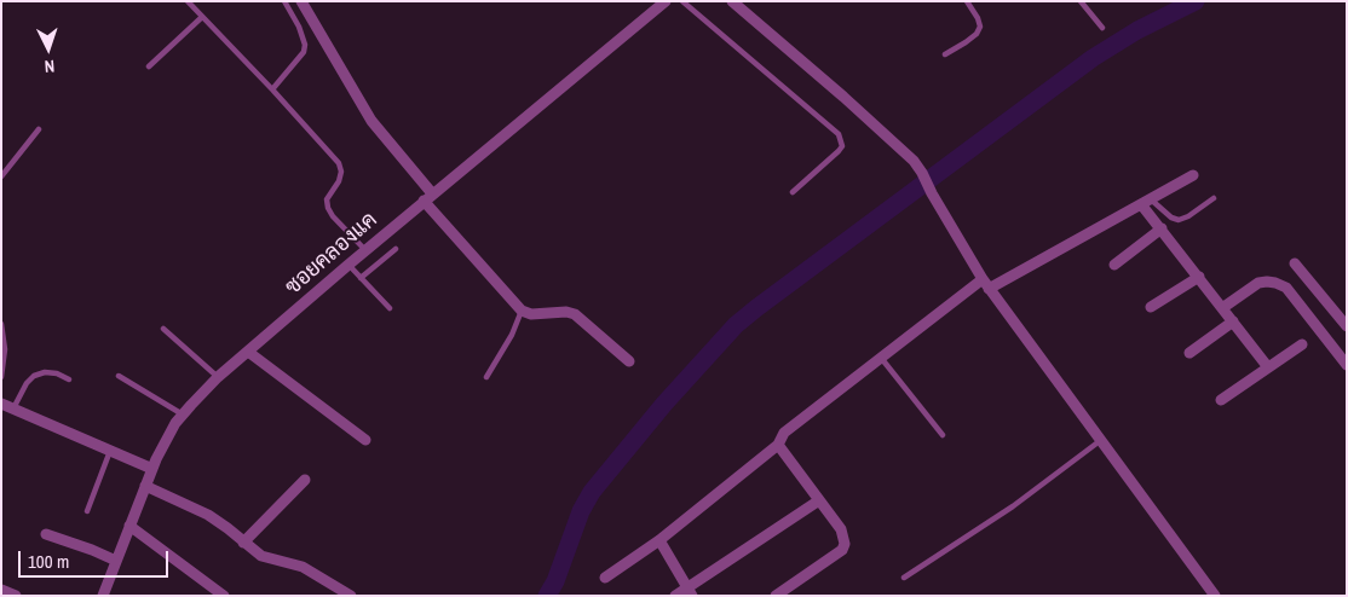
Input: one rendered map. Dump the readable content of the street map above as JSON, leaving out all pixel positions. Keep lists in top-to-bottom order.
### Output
{
  "streets": {
    "street": ["ซอยคลองแค"]
  },
  "scale_bar": "100 m",
  "north": "bottom"
}
